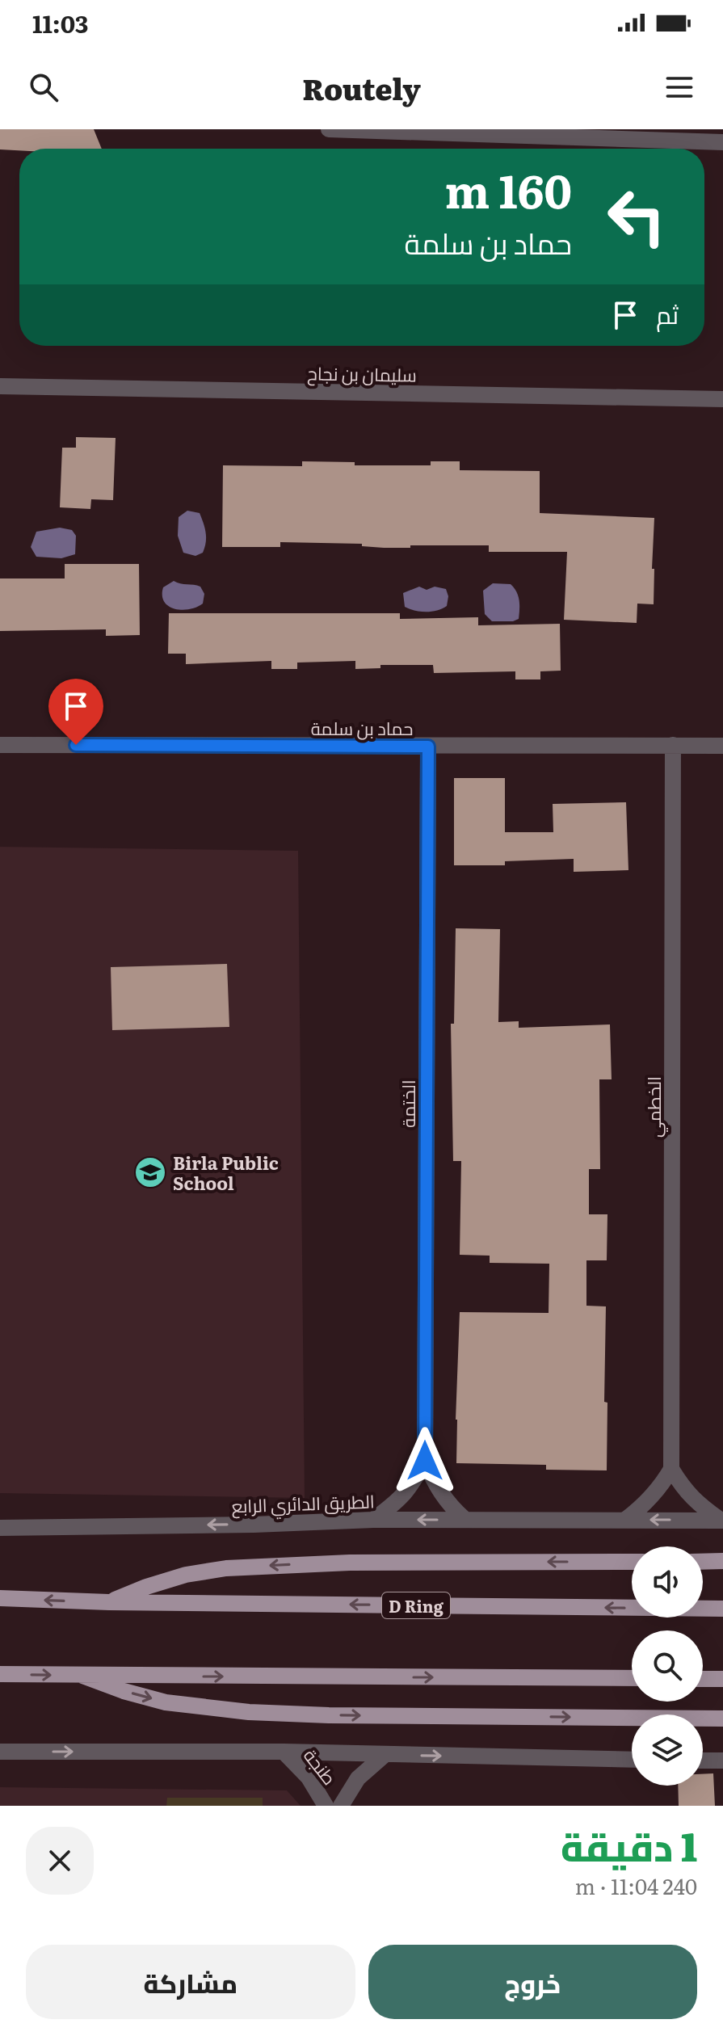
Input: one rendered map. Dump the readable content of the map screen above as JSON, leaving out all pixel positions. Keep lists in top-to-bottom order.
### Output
{
  "streets": {
    "main road": ["D Ring"],
    "street": [
      "سليمان بن نجاح",
      "حماد بن سلمة",
      "الختمة",
      "الخطمي",
      "الطريق الدائري الرابع",
      "طنجة"
    ]
  },
  "crossings": [
    ["حماد بن سلمة", "الختمة"],
    ["حماد بن سلمة", "الخطمي"],
    ["الختمة", "الطريق الدائري الرابع"]
  ],
  "one_way": ["الطريق الدائري الرابع"],
  "places": {
    "school or university": ["Birla Public School"]
  },
  "page": {
    "status": "11:03",
    "header": "Routely",
    "turn": ["160 m", "حماد بن سلمة"],
    "then": "ثم",
    "heading": ["1 دقيقة", "240 m · 11:04"],
    "buttons": ["خروج", "مشاركة"]
  }
}
